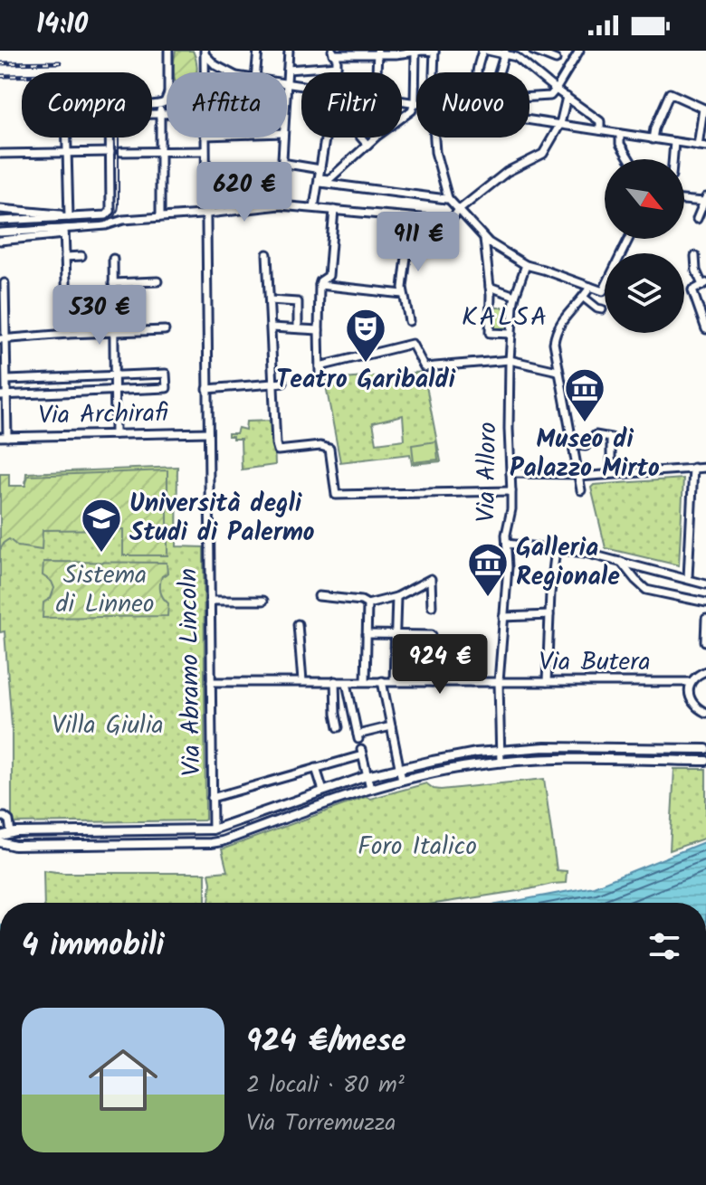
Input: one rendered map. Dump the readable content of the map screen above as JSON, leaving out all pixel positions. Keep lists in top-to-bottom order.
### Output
{
  "streets": {
    "street": [
      "Via Archirafi",
      "Via Alloro",
      "Via Butera",
      "Via Abramo Lincoln"
    ]
  },
  "crossings": [
    ["Via Archirafi", "Via Abramo Lincoln"],
    ["Via Alloro", "Via Butera"],
    ["Via Butera", "Via Abramo Lincoln"]
  ],
  "districts": ["KALSA"],
  "parks": ["Sistema di Linneo", "Villa Giulia", "Foro Italico"],
  "places": {
    "theatre": ["Teatro Garibaldi"],
    "museum": ["Museo di Palazzo Mirto", "Galleria Regionale"],
    "school or university": ["Università degli Studi di Palermo"]
  },
  "north": "bottom right",
  "page": {
    "status": "14:10",
    "chip": [
      "Compra",
      "Affitta",
      "Filtri",
      "Nuovo"
    ],
    "price": [
      "620 €",
      "911 €",
      "530 €",
      "924 €"
    ],
    "heading": "4 immobili",
    "list": [
      {
        "name": "924 €/mese",
        "note": "2 locali · 80 m² · Via Torremuzza"
      }
    ]
  }
}
